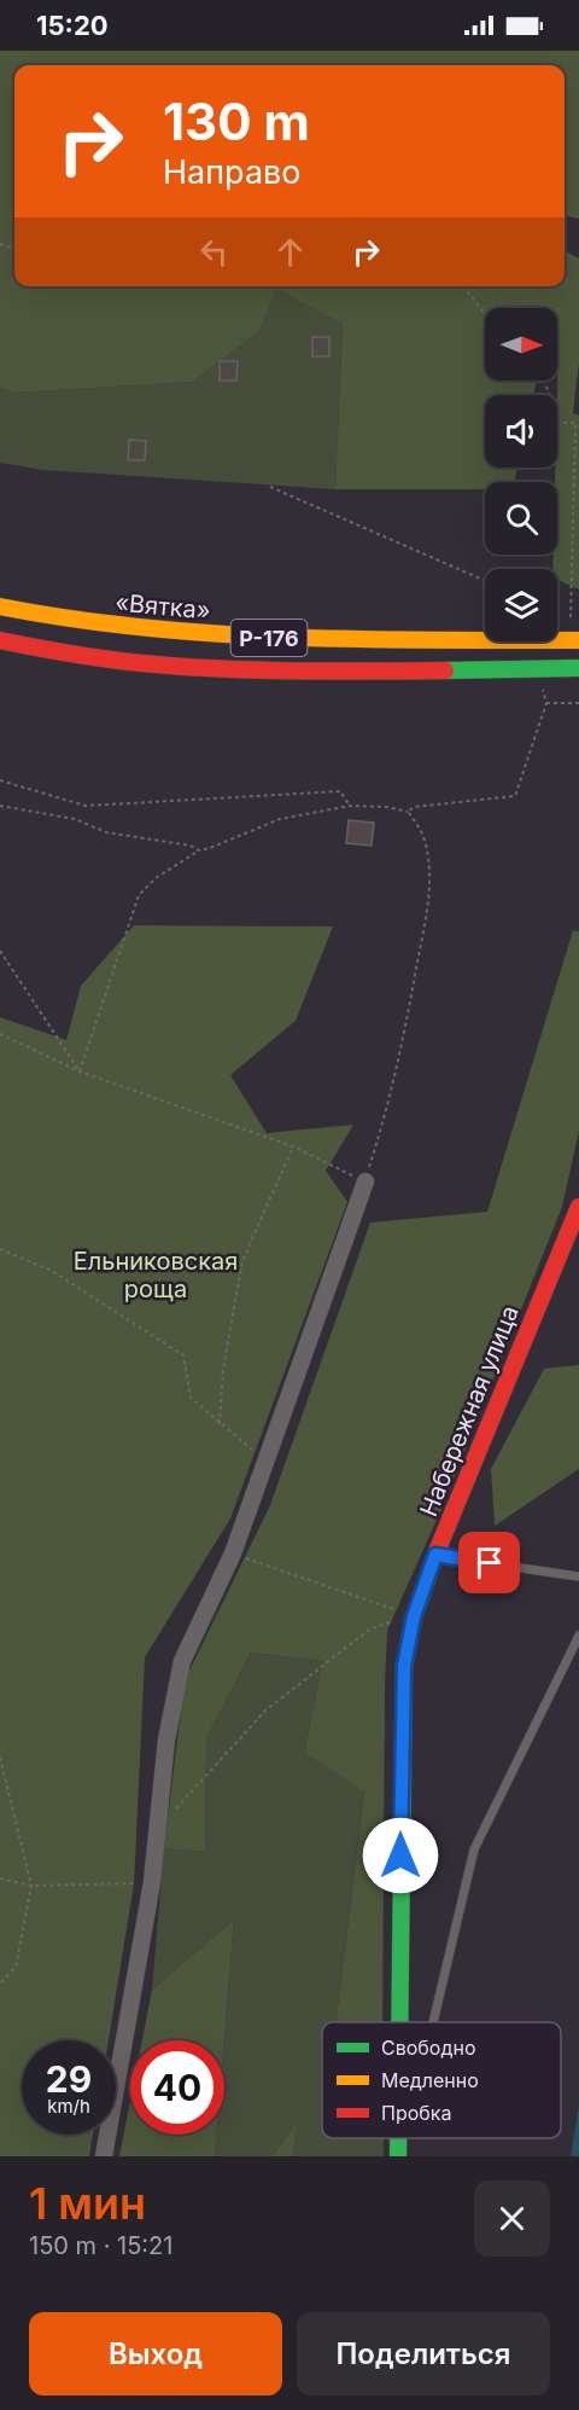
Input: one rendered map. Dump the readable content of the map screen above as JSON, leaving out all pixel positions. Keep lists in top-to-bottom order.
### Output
{
  "streets": {
    "main road": ["«Вятка»", "Р-176", "Набережная улица"]
  },
  "parks": ["Ельниковская роща"],
  "legend": ["Свободно", "Медленно", "Пробка"],
  "north": "right",
  "page": {
    "status": "15:20",
    "turn": ["130 m", "Направо"],
    "speed": "29 km/h",
    "limit": "40",
    "heading": ["1 мин", "150 m · 15:21"],
    "buttons": ["Выход", "Поделиться"]
  }
}
